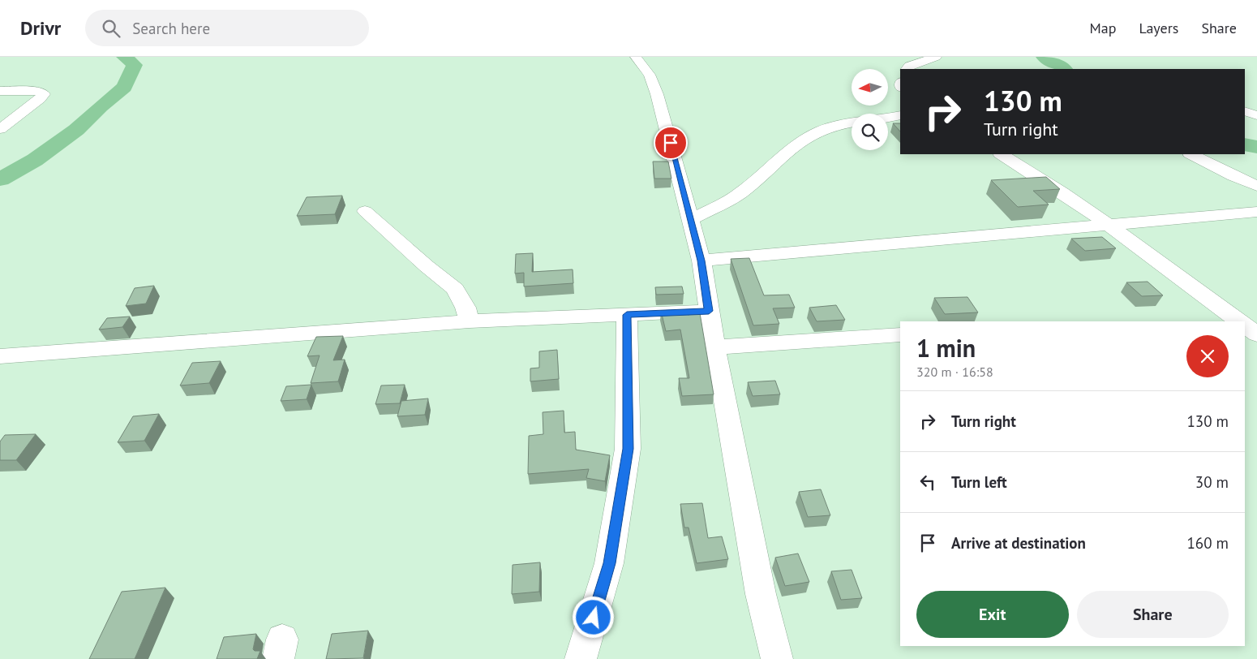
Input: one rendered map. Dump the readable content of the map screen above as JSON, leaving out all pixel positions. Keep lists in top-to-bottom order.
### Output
{
  "north": "left",
  "page": {
    "header": "Drivr",
    "search": "Search here",
    "nav": ["Map", "Layers", "Share"],
    "turn": ["130 m", "Turn right"],
    "heading": ["1 min", "320 m · 16:58"],
    "list": [
      {
        "name": "Turn right",
        "value": "130 m"
      },
      {
        "name": "Turn left",
        "value": "30 m"
      },
      {
        "name": "Arrive at destination",
        "value": "160 m"
      }
    ],
    "buttons": ["Exit", "Share"]
  }
}
